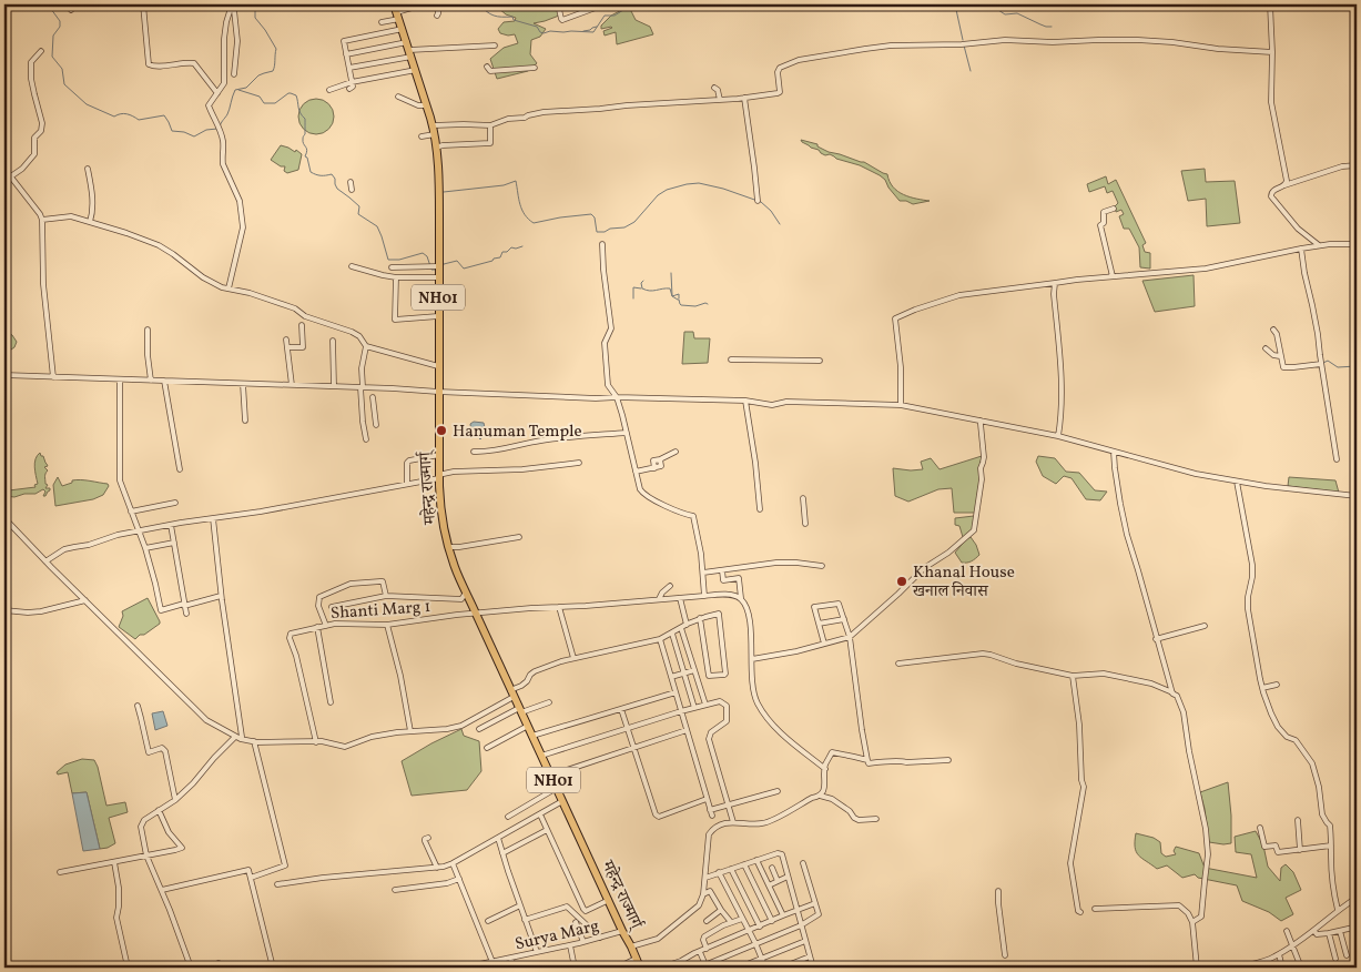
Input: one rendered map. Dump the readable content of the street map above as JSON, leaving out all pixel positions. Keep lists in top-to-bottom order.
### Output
{
  "streets": {
    "highway": ["NH01", "महेन्द्र राज्मार्ग्"],
    "street": ["Shanti Marg 1", "Surya Marg"]
  },
  "crossings": [
    ["महेन्द्र राज्मार्ग्", "Shanti Marg 1"],
    ["महेन्द्र राज्मार्ग्", "Surya Marg"]
  ],
  "places": ["Hanuman Temple", "Khanal House खनाल निवास"]
}
